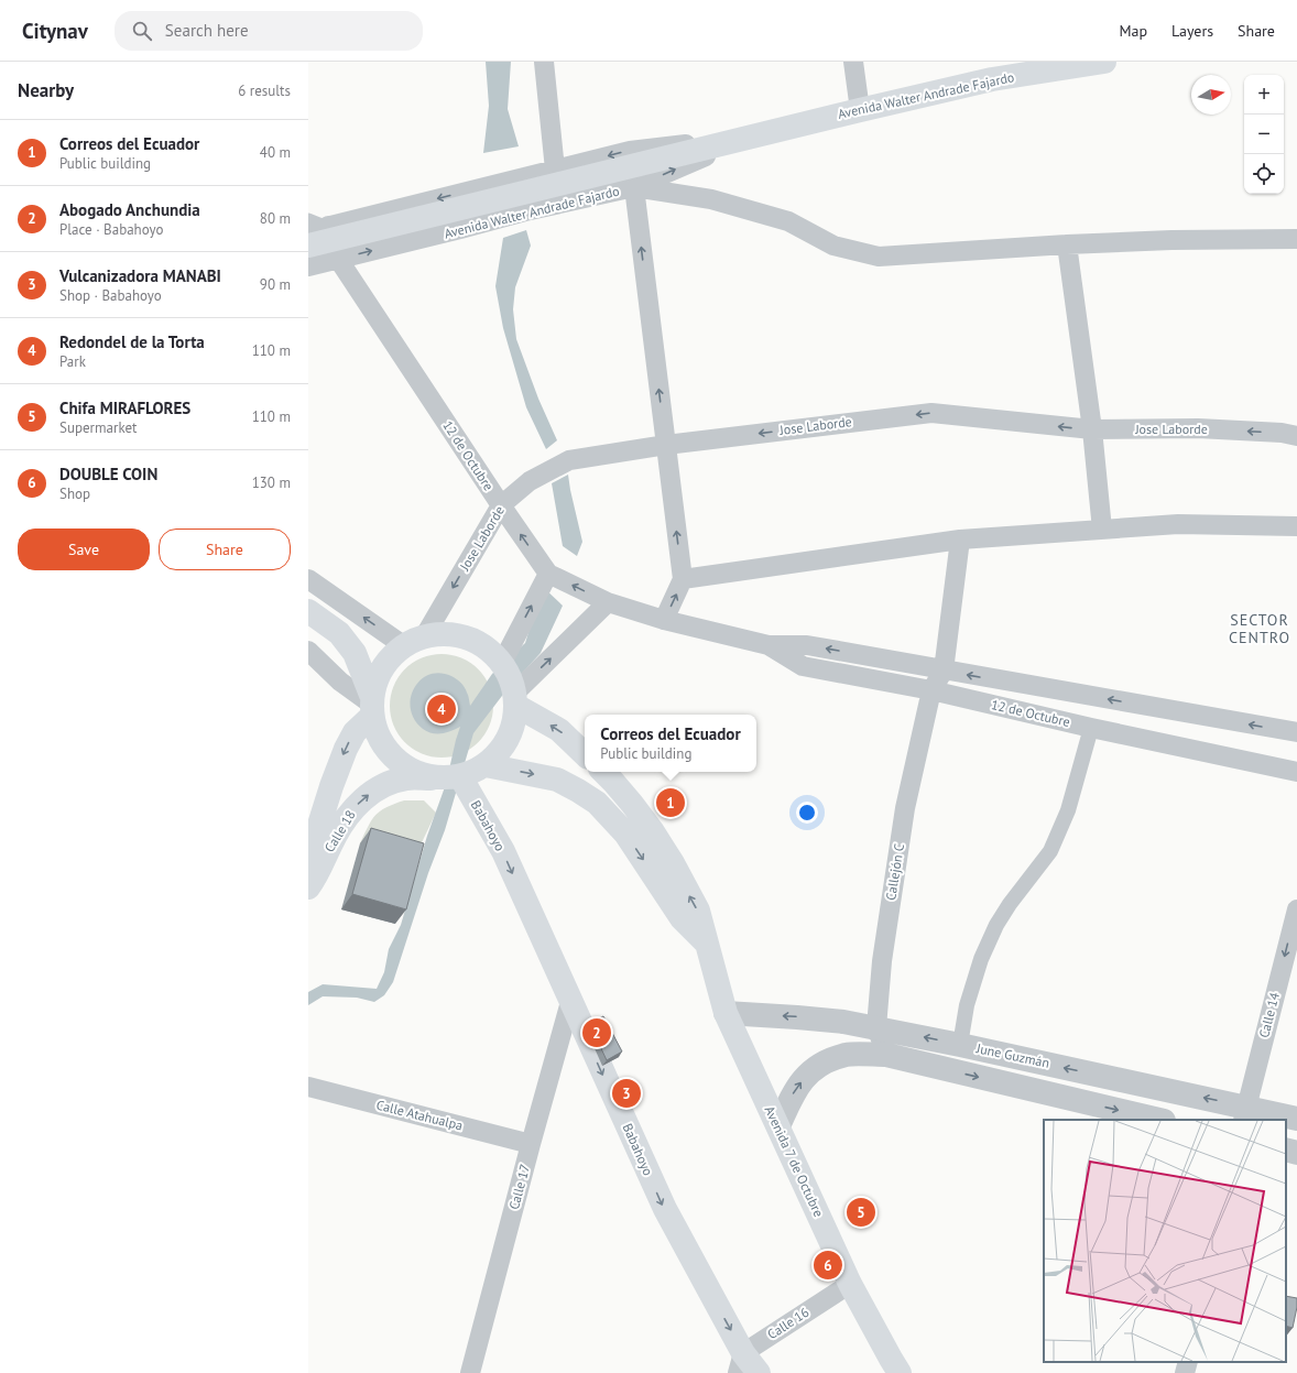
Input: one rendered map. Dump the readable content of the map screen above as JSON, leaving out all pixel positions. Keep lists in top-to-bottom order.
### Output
{
  "streets": {
    "main road": [
      "Avenida Walter Andrade Fajardo",
      "Babahoyo",
      "Calle 18",
      "Avenida 7 de Octubre"
    ],
    "street": [
      "Jose Laborde",
      "12 de Octubre",
      "Callejón C",
      "Calle 14",
      "June Guzmán",
      "Calle Atahualpa",
      "Calle 17",
      "Calle 16"
    ]
  },
  "crossings": [
    ["Avenida Walter Andrade Fajardo", "12 de Octubre"],
    ["Jose Laborde", "12 de Octubre"],
    ["Jose Laborde", "Babahoyo"],
    ["Jose Laborde", "Calle 18"],
    ["Jose Laborde", "Avenida 7 de Octubre"],
    ["12 de Octubre", "Callejón C"],
    ["Babahoyo", "Calle 18"],
    ["Babahoyo", "Avenida 7 de Octubre"],
    ["Babahoyo", "Calle 17"],
    ["Babahoyo", "Calle 16"],
    ["Calle 18", "Avenida 7 de Octubre"],
    ["Callejón C", "June Guzmán"],
    ["Calle 14", "June Guzmán"],
    ["June Guzmán", "Avenida 7 de Octubre"],
    ["Calle Atahualpa", "Calle 17"],
    ["Avenida 7 de Octubre", "Calle 16"]
  ],
  "one_way": ["Babahoyo", "Calle 14"],
  "districts": ["SECTOR CENTRO"],
  "north": "right",
  "page": {
    "header": "Citynav",
    "search": "Search here",
    "nav": ["Map", "Layers", "Share"],
    "heading": ["Nearby", "6 results"],
    "map_buttons": ["+", "−"],
    "list": [
      {
        "mark": "1",
        "name": "Correos del Ecuador",
        "note": "Public building",
        "value": "40 m"
      },
      {
        "mark": "2",
        "name": "Abogado Anchundia",
        "note": "Place · Babahoyo",
        "value": "80 m"
      },
      {
        "mark": "3",
        "name": "Vulcanizadora MANABI",
        "note": "Shop · Babahoyo",
        "value": "90 m"
      },
      {
        "mark": "4",
        "name": "Redondel de la Torta",
        "note": "Park",
        "value": "110 m"
      },
      {
        "mark": "5",
        "name": "Chifa MIRAFLORES",
        "note": "Supermarket",
        "value": "110 m"
      },
      {
        "mark": "6",
        "name": "DOUBLE COIN",
        "note": "Shop",
        "value": "130 m"
      }
    ],
    "buttons": ["Save", "Share"],
    "pins": [
      "4",
      "1",
      "2",
      "3",
      "5",
      "6"
    ],
    "popup": ["Correos del Ecuador", "Public building"]
  }
}
